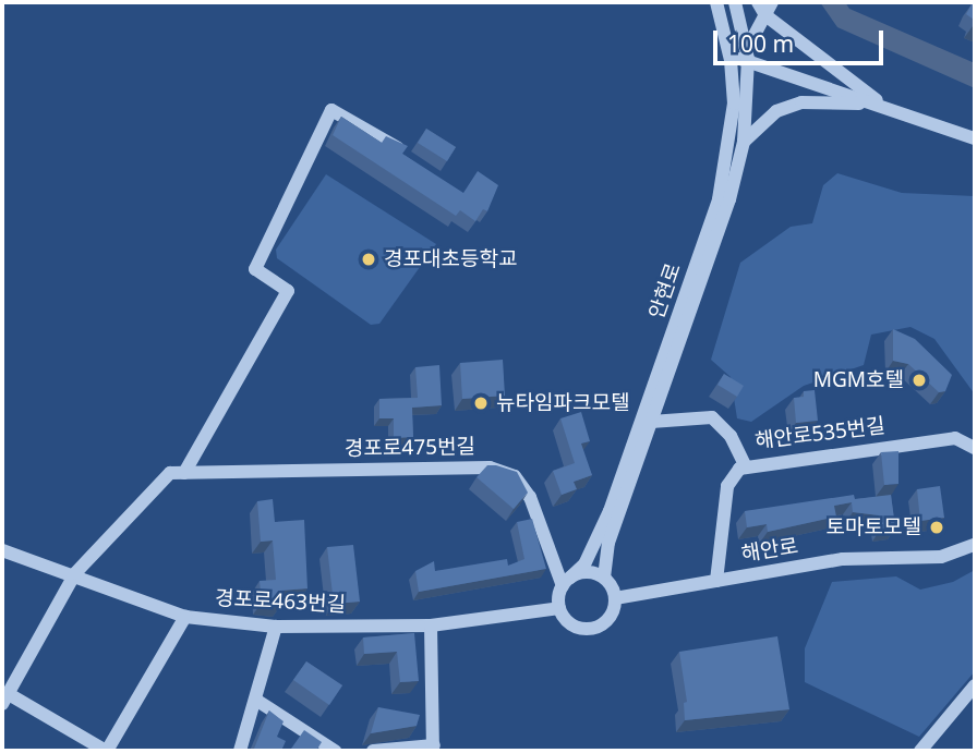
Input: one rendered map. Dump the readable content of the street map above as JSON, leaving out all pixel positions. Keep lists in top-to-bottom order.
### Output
{
  "streets": {
    "street": [
      "안현로",
      "해안로535번길",
      "경포로475번길",
      "해안로",
      "경포로463번길"
    ]
  },
  "crossings": [
    ["안현로", "경포로475번길"],
    ["안현로", "해안로"],
    ["해안로535번길", "해안로"],
    ["경포로475번길", "해안로"],
    ["경포로475번길", "경포로463번길"]
  ],
  "places": [
    "경포대초등학교",
    "MGM호텔",
    "뉴타임파크모텔",
    "토마토모텔"
  ],
  "scale_bar": "100 m"
}
